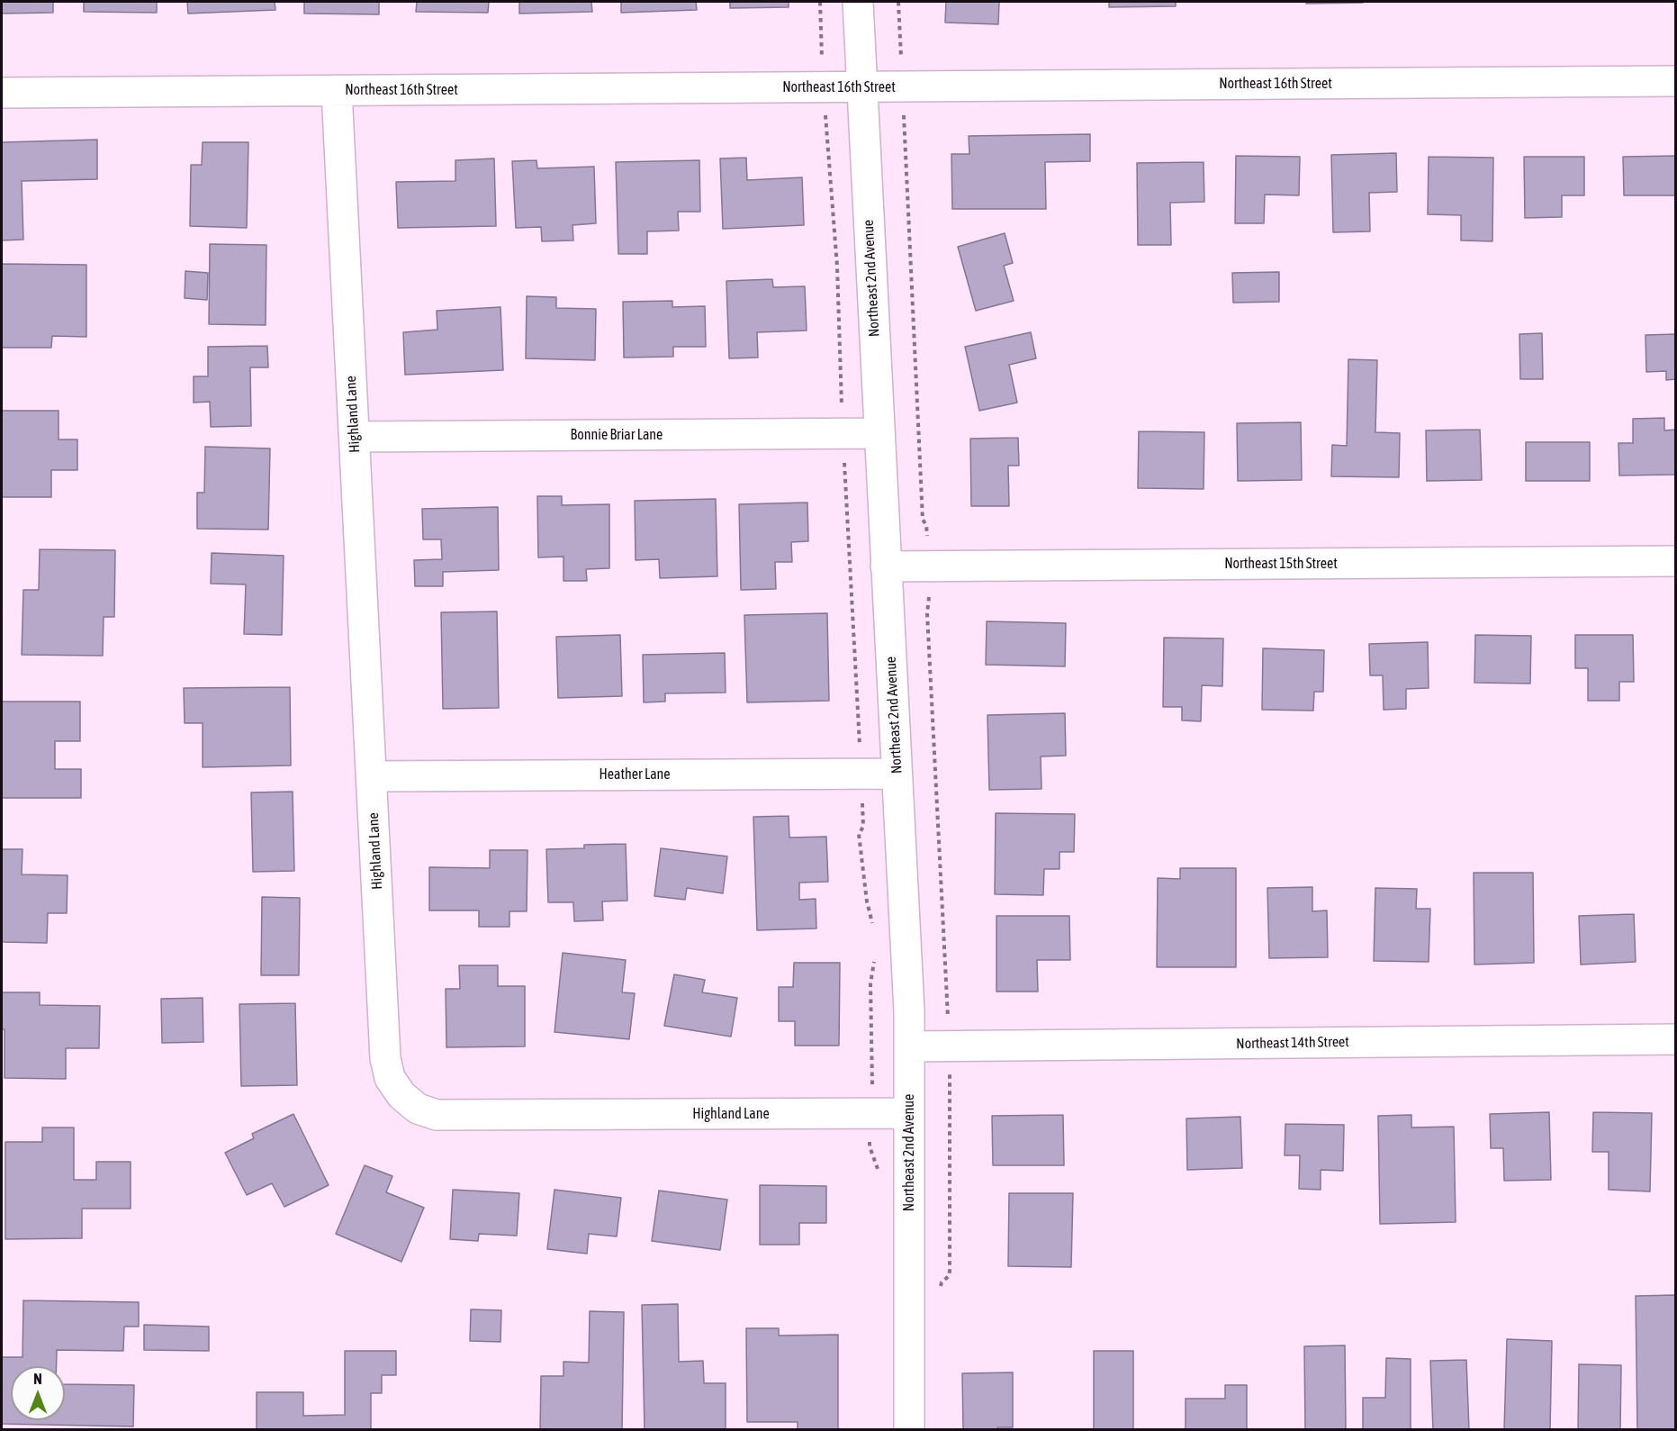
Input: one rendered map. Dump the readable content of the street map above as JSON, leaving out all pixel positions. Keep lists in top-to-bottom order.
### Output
{
  "streets": {
    "street": [
      "Northeast 16th Street",
      "Northeast 2nd Avenue",
      "Highland Lane",
      "Bonnie Briar Lane",
      "Northeast 15th Street",
      "Heather Lane",
      "Northeast 14th Street"
    ]
  },
  "crossings": [
    ["Northeast 16th Street", "Northeast 2nd Avenue"],
    ["Northeast 16th Street", "Highland Lane"],
    ["Northeast 2nd Avenue", "Highland Lane"],
    ["Northeast 2nd Avenue", "Bonnie Briar Lane"],
    ["Northeast 2nd Avenue", "Northeast 15th Street"],
    ["Northeast 2nd Avenue", "Heather Lane"],
    ["Northeast 2nd Avenue", "Northeast 14th Street"],
    ["Highland Lane", "Bonnie Briar Lane"],
    ["Highland Lane", "Heather Lane"]
  ],
  "north": "top"
}
